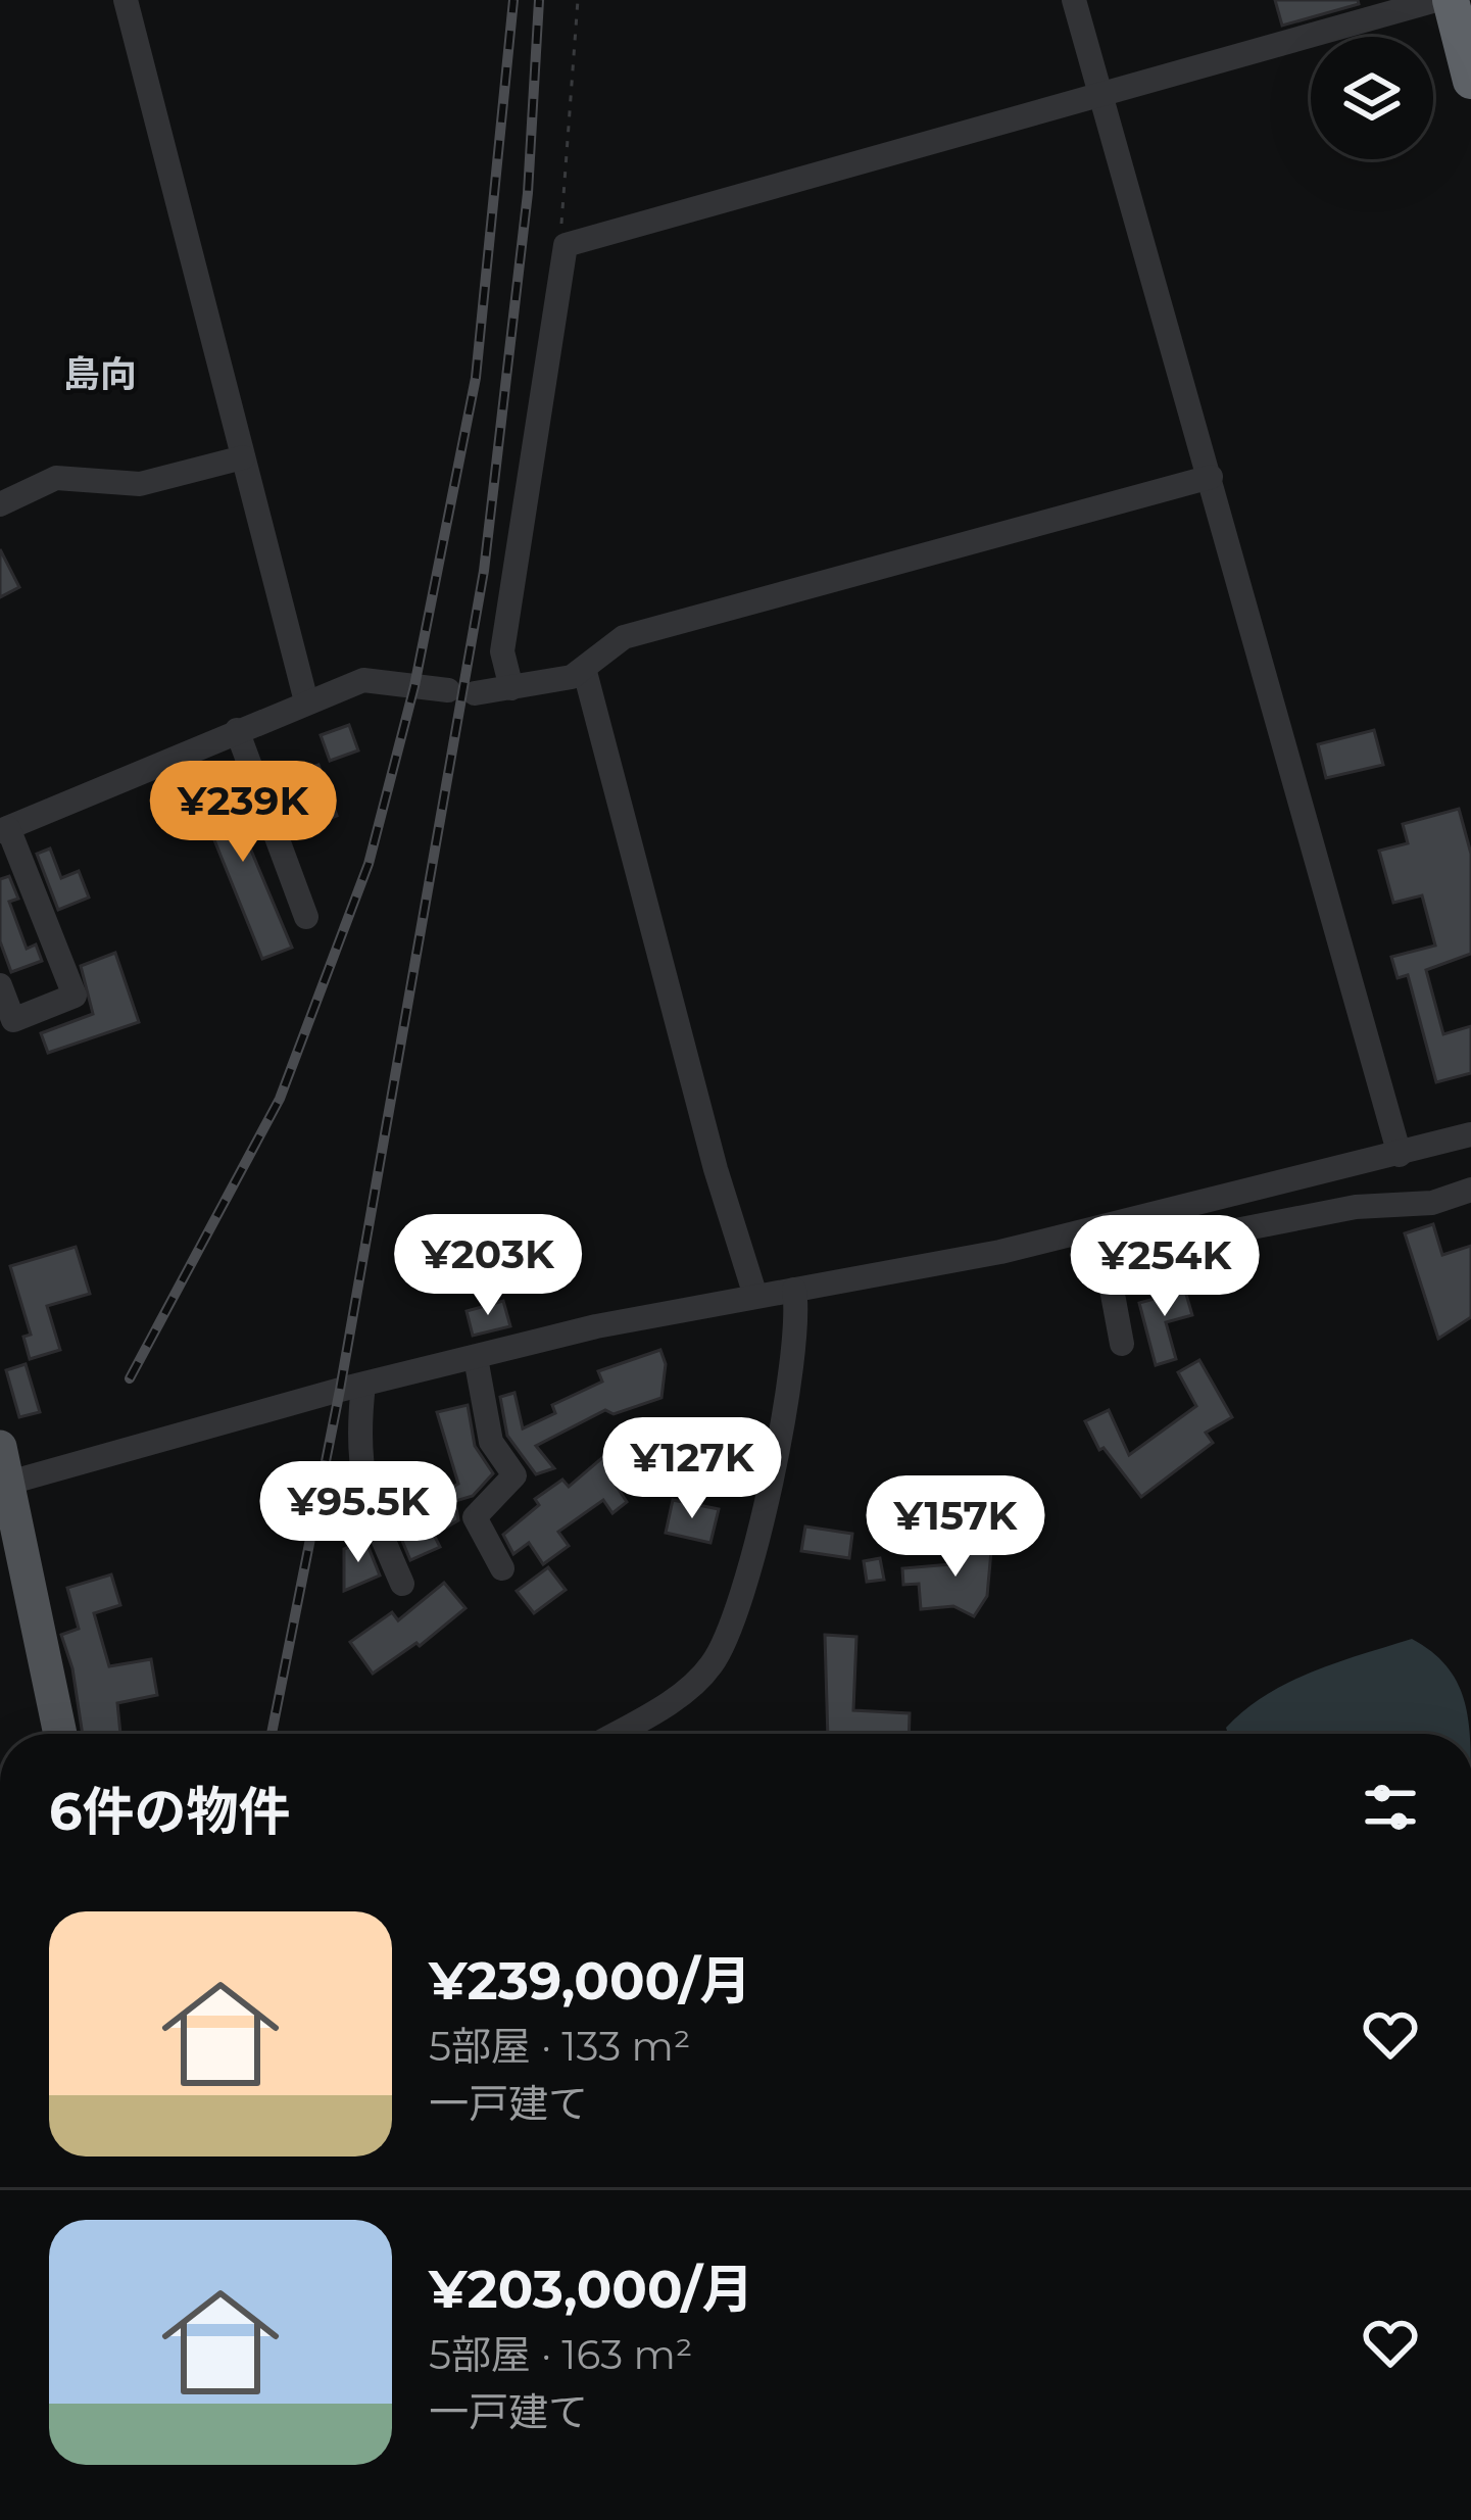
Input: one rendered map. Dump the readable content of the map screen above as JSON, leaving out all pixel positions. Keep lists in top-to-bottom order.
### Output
{
  "districts": ["島向"],
  "page": {
    "price": [
      "¥239K",
      "¥203K",
      "¥254K",
      "¥127K",
      "¥95.5K",
      "¥157K"
    ],
    "heading": "6件の物件",
    "list": [
      {
        "name": "¥239,000/月",
        "note": "5部屋 · 133 m² · 一戸建て"
      },
      {
        "name": "¥203,000/月",
        "note": "5部屋 · 163 m² · 一戸建て"
      }
    ]
  }
}
